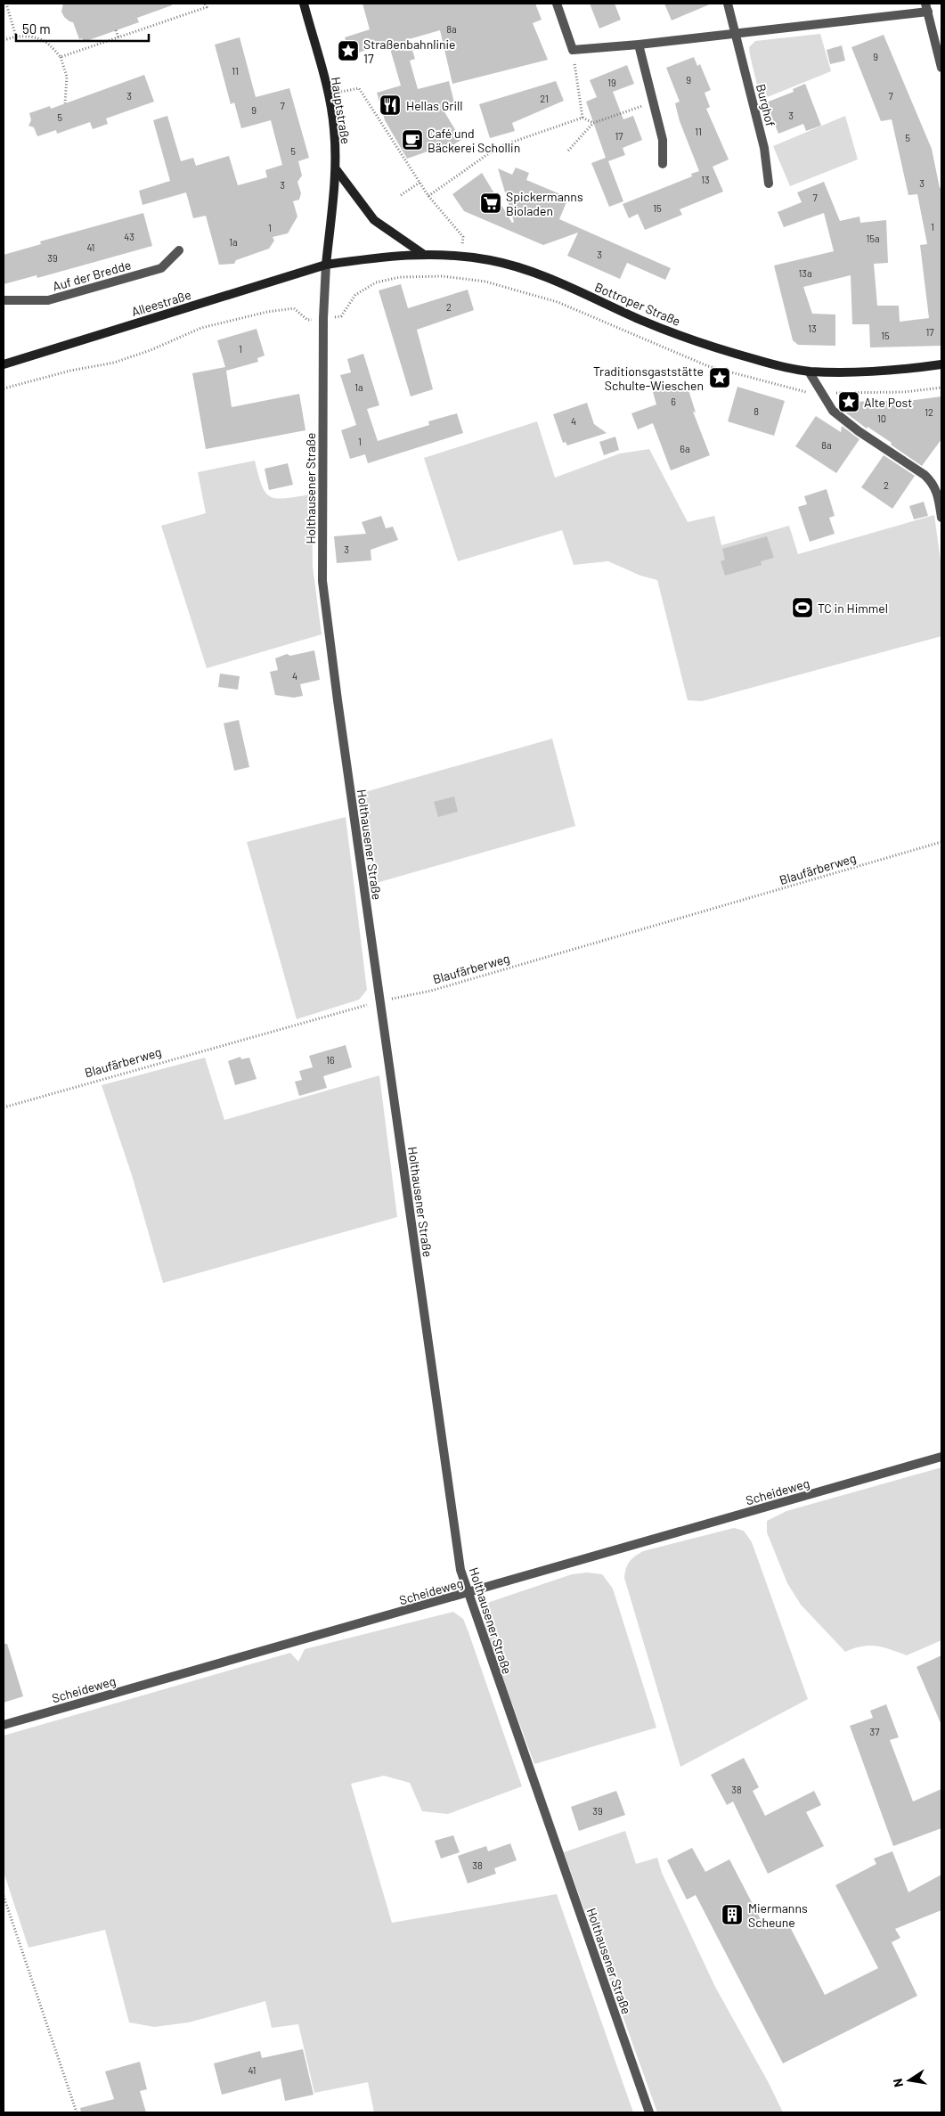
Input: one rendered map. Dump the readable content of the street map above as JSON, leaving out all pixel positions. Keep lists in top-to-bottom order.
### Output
{
  "streets": {
    "main road": ["Hauptstraße", "Alleestraße", "Bottroper Straße"],
    "street": [
      "Burghof",
      "Auf der Bredde",
      "Holthausener Straße",
      "Scheideweg"
    ],
    "path": ["Blaufärberweg"]
  },
  "crossings": [
    ["Hauptstraße", "Alleestraße"],
    ["Hauptstraße", "Bottroper Straße"],
    ["Hauptstraße", "Holthausener Straße"],
    ["Alleestraße", "Bottroper Straße"],
    ["Alleestraße", "Holthausener Straße"],
    ["Bottroper Straße", "Holthausener Straße"],
    ["Holthausener Straße", "Blaufärberweg"],
    ["Holthausener Straße", "Scheideweg"]
  ],
  "places": {
    "place": ["Straßenbahnlinie 17", "Traditionsgaststätte Schulte-Wieschen", "Alte Post"],
    "restaurant": ["Hellas Grill"],
    "cafe": ["Café und Bäckerei Schollin"],
    "supermarket": ["Spickermanns Bioladen"],
    "sports": ["TC in Himmel"],
    "building": ["Miermanns Scheune"]
  },
  "house_numbers": [
    "8a",
    "9",
    "11",
    "9",
    "19",
    "3",
    "7",
    "21",
    "7",
    "9",
    "3",
    "5",
    "11",
    "17",
    "5",
    "5",
    "13",
    "3",
    "3",
    "7",
    "15",
    "1",
    "1",
    "43",
    "15a",
    "1a",
    "41",
    "3",
    "39",
    "13a",
    "2",
    "13",
    "17",
    "15",
    "1",
    "1a",
    "6",
    "8",
    "12",
    "10",
    "4",
    "1",
    "8a",
    "6a",
    "2",
    "3",
    "4",
    "16",
    "37",
    "38",
    "39",
    "38",
    "41"
  ],
  "scale_bar": "50 m",
  "north": "left"
}
